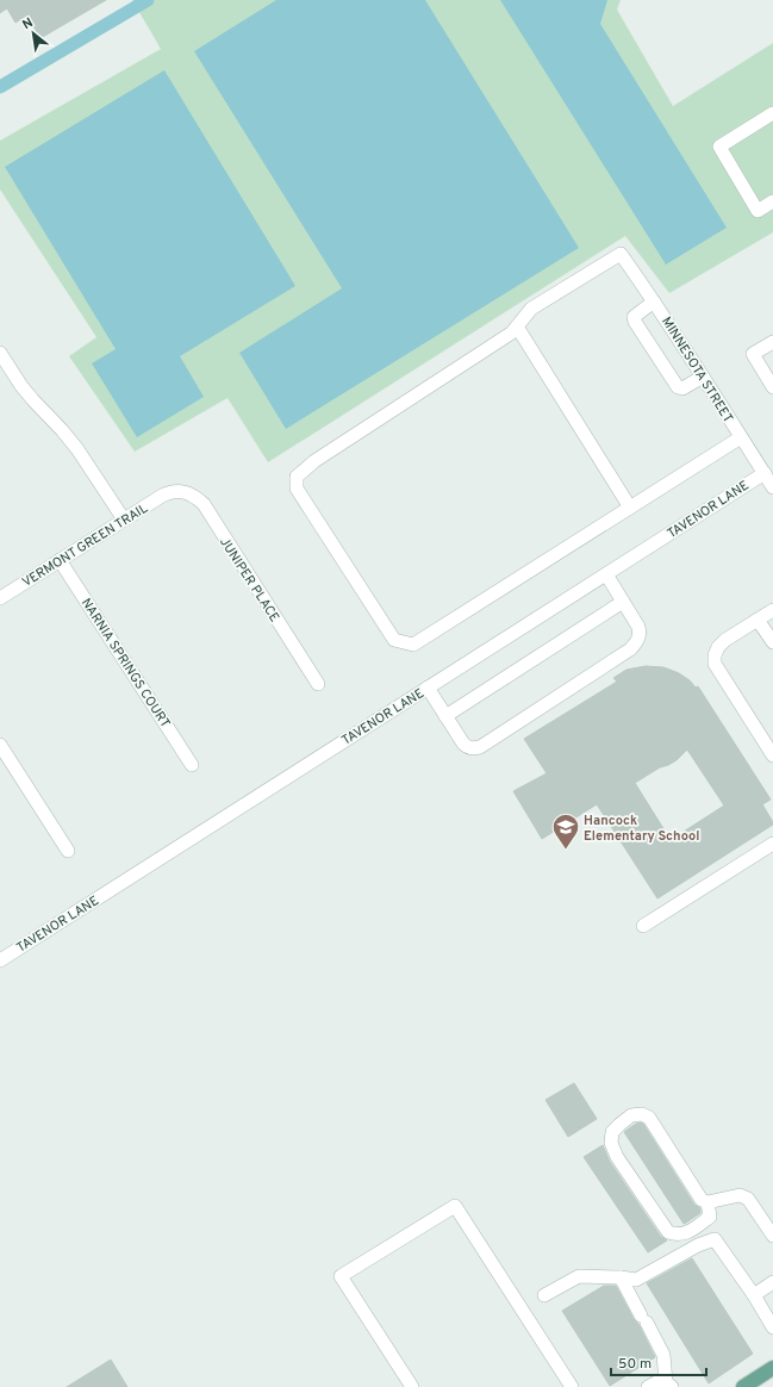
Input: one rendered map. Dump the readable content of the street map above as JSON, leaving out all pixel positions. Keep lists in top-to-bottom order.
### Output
{
  "streets": {
    "street": [
      "MINNESOTA STREET",
      "TAVENOR LANE",
      "VERMONT GREEN TRAIL",
      "JUNIPER PLACE",
      "NARNIA SPRINGS COURT"
    ]
  },
  "crossings": [
    ["MINNESOTA STREET", "TAVENOR LANE"],
    ["VERMONT GREEN TRAIL", "JUNIPER PLACE"],
    ["VERMONT GREEN TRAIL", "NARNIA SPRINGS COURT"]
  ],
  "places": {
    "school or university": ["Hancock Elementary School"]
  },
  "scale_bar": "50 m",
  "north": "top left"
}
